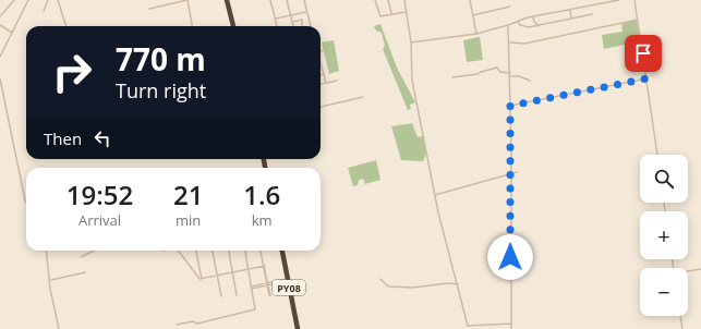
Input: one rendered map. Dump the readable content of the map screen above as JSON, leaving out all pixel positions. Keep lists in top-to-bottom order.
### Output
{
  "streets": {
    "highway": ["PY08"]
  },
  "page": {
    "turn": ["770 m", "Turn right"],
    "then": "Then",
    "map_buttons": ["+", "−"],
    "eta": [
      "19:52",
      "Arrival",
      "21",
      "min",
      "1.6",
      "km"
    ]
  }
}
